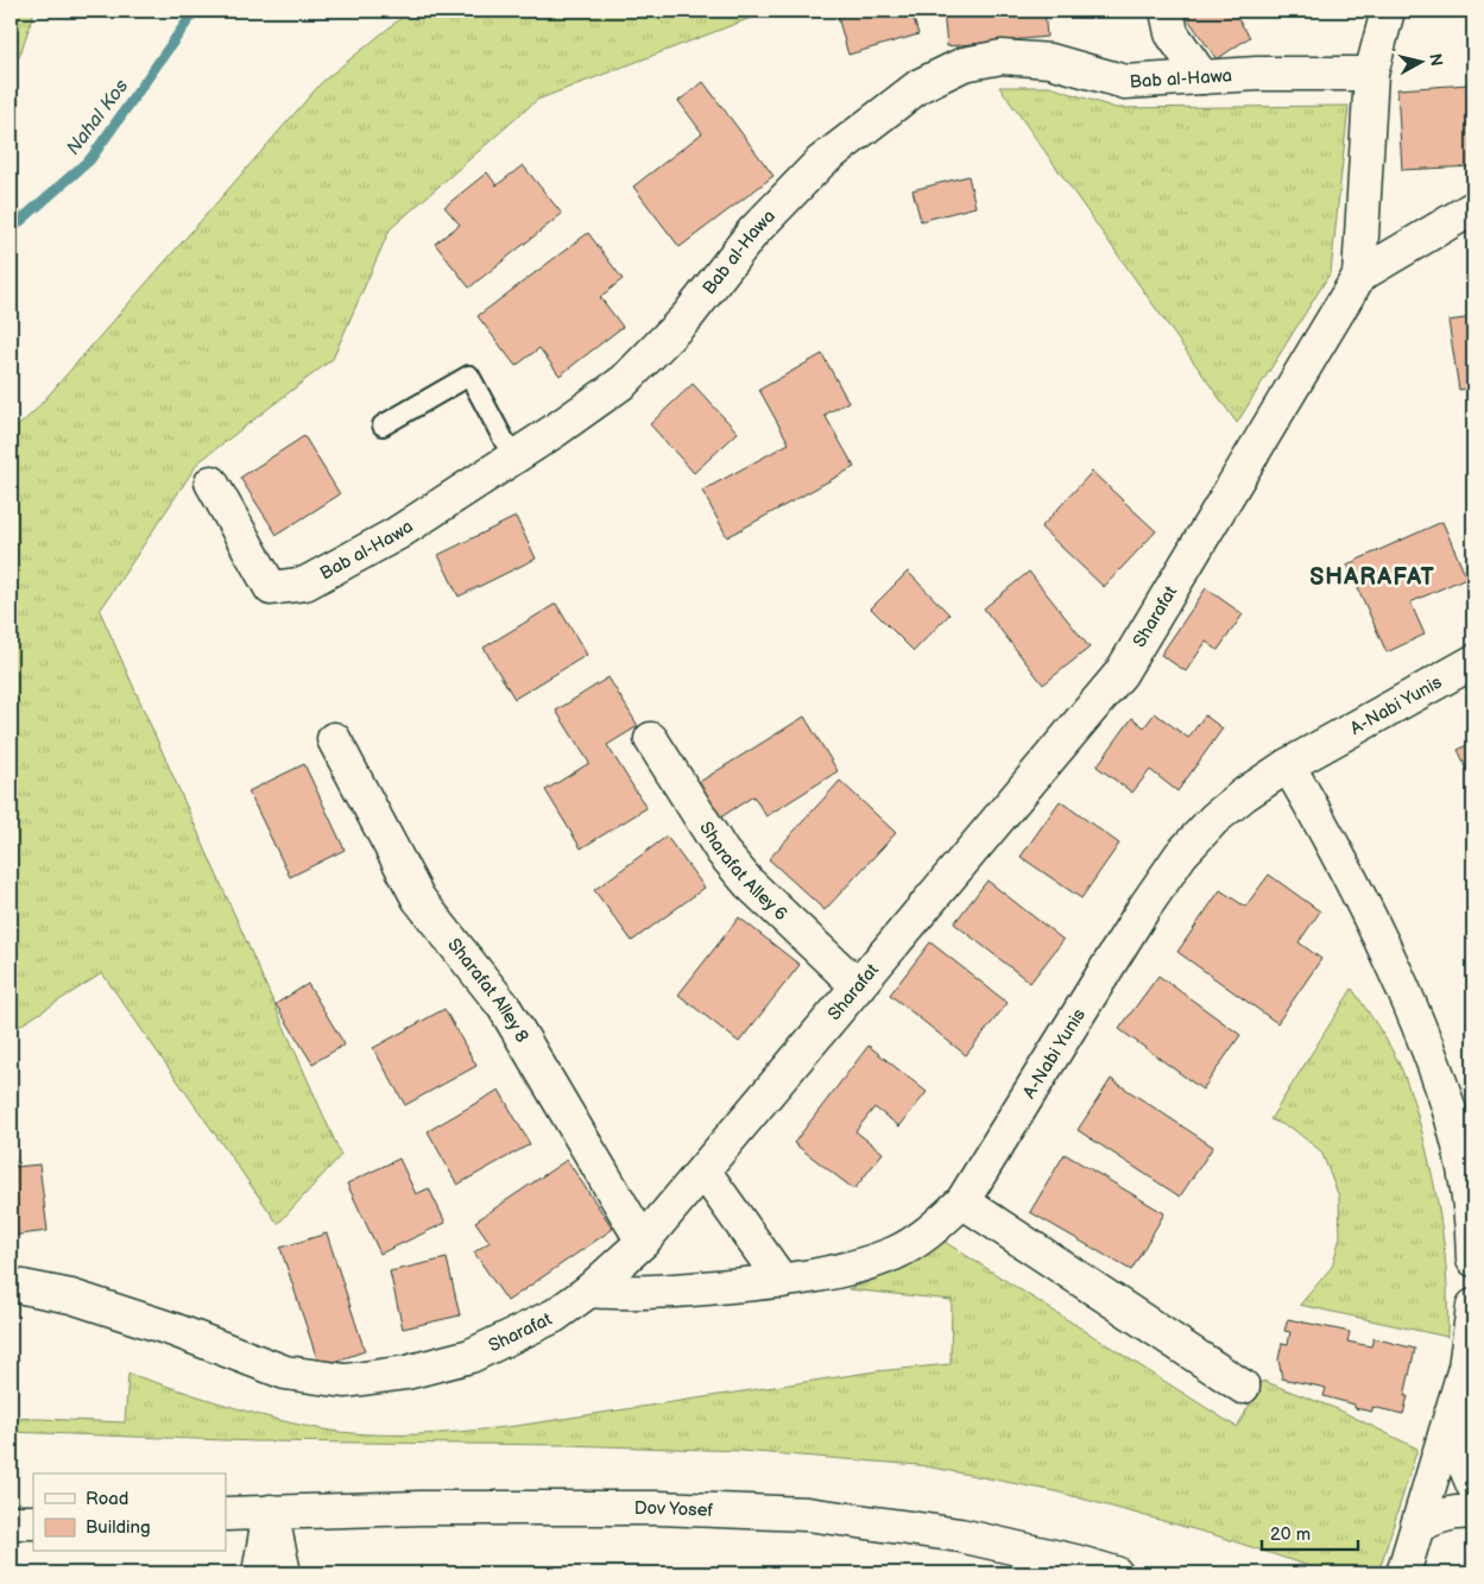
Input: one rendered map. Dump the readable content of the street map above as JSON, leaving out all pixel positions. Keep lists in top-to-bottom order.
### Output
{
  "streets": {
    "street": [
      "Bab al-Hawa",
      "Sharafat",
      "A-Nabi Yunis",
      "Sharafat Alley 6",
      "Sharafat Alley 8",
      "Dov Yosef"
    ]
  },
  "crossings": [
    ["Sharafat", "A-Nabi Yunis"],
    ["Sharafat", "Sharafat Alley 6"],
    ["Sharafat", "Sharafat Alley 8"]
  ],
  "districts": ["SHARAFAT"],
  "water": ["Nahal Kos"],
  "legend": ["Road", "Building"],
  "scale_bar": "20 m",
  "north": "right"
}
